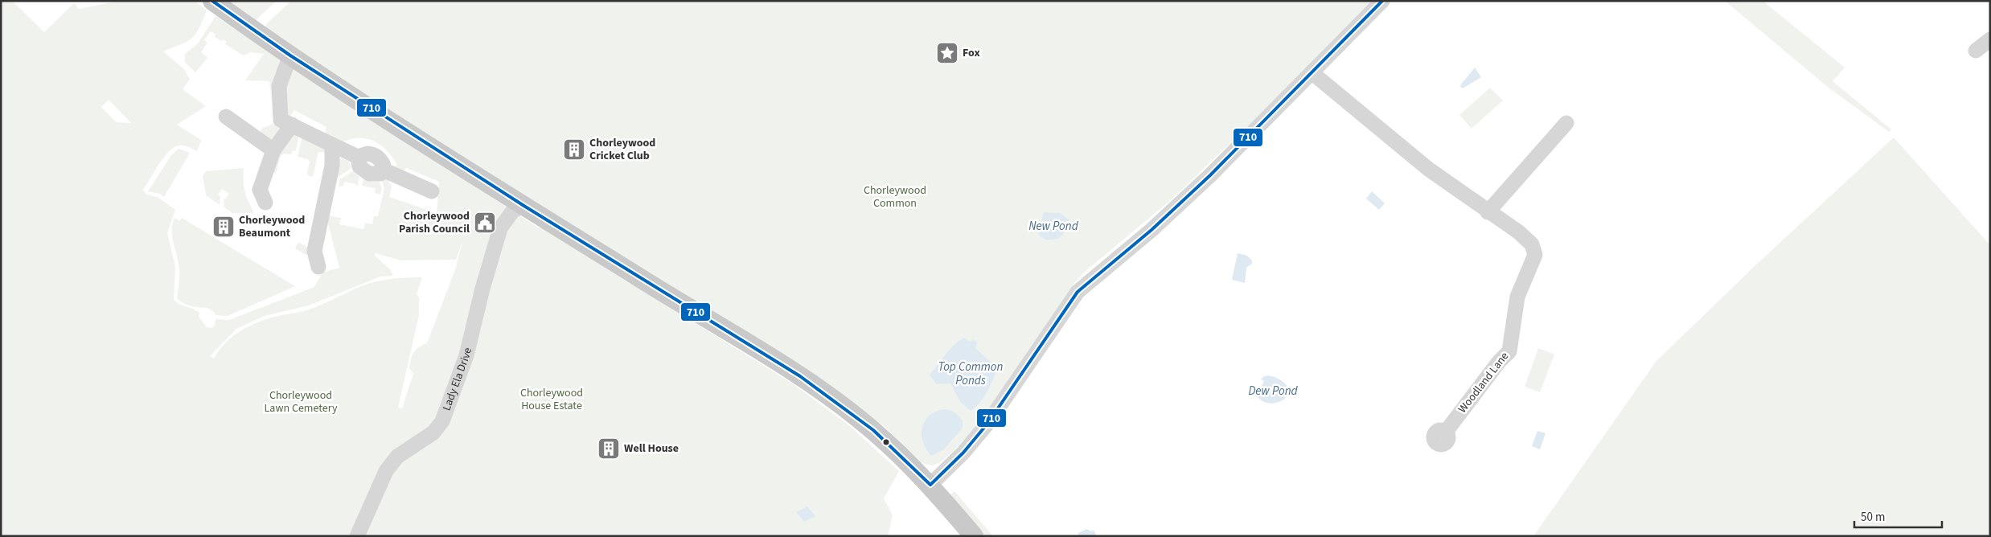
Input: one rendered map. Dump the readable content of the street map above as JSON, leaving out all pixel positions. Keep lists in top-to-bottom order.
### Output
{
  "streets": {
    "street": ["Lady Ela Drive", "Woodland Lane"]
  },
  "water": ["New Pond", "Top Common Ponds", "Dew Pond"],
  "parks": ["Chorleywood Common", "Chorleywood House Estate", "Chorleywood Lawn Cemetery"],
  "places": {
    "place": ["Fox"],
    "building": ["Chorleywood Cricket Club", "Chorleywood Beaumont", "Well House"],
    "public building": ["Chorleywood Parish Council"]
  },
  "lines": ["transit line 710"],
  "scale_bar": "50 m"
}
